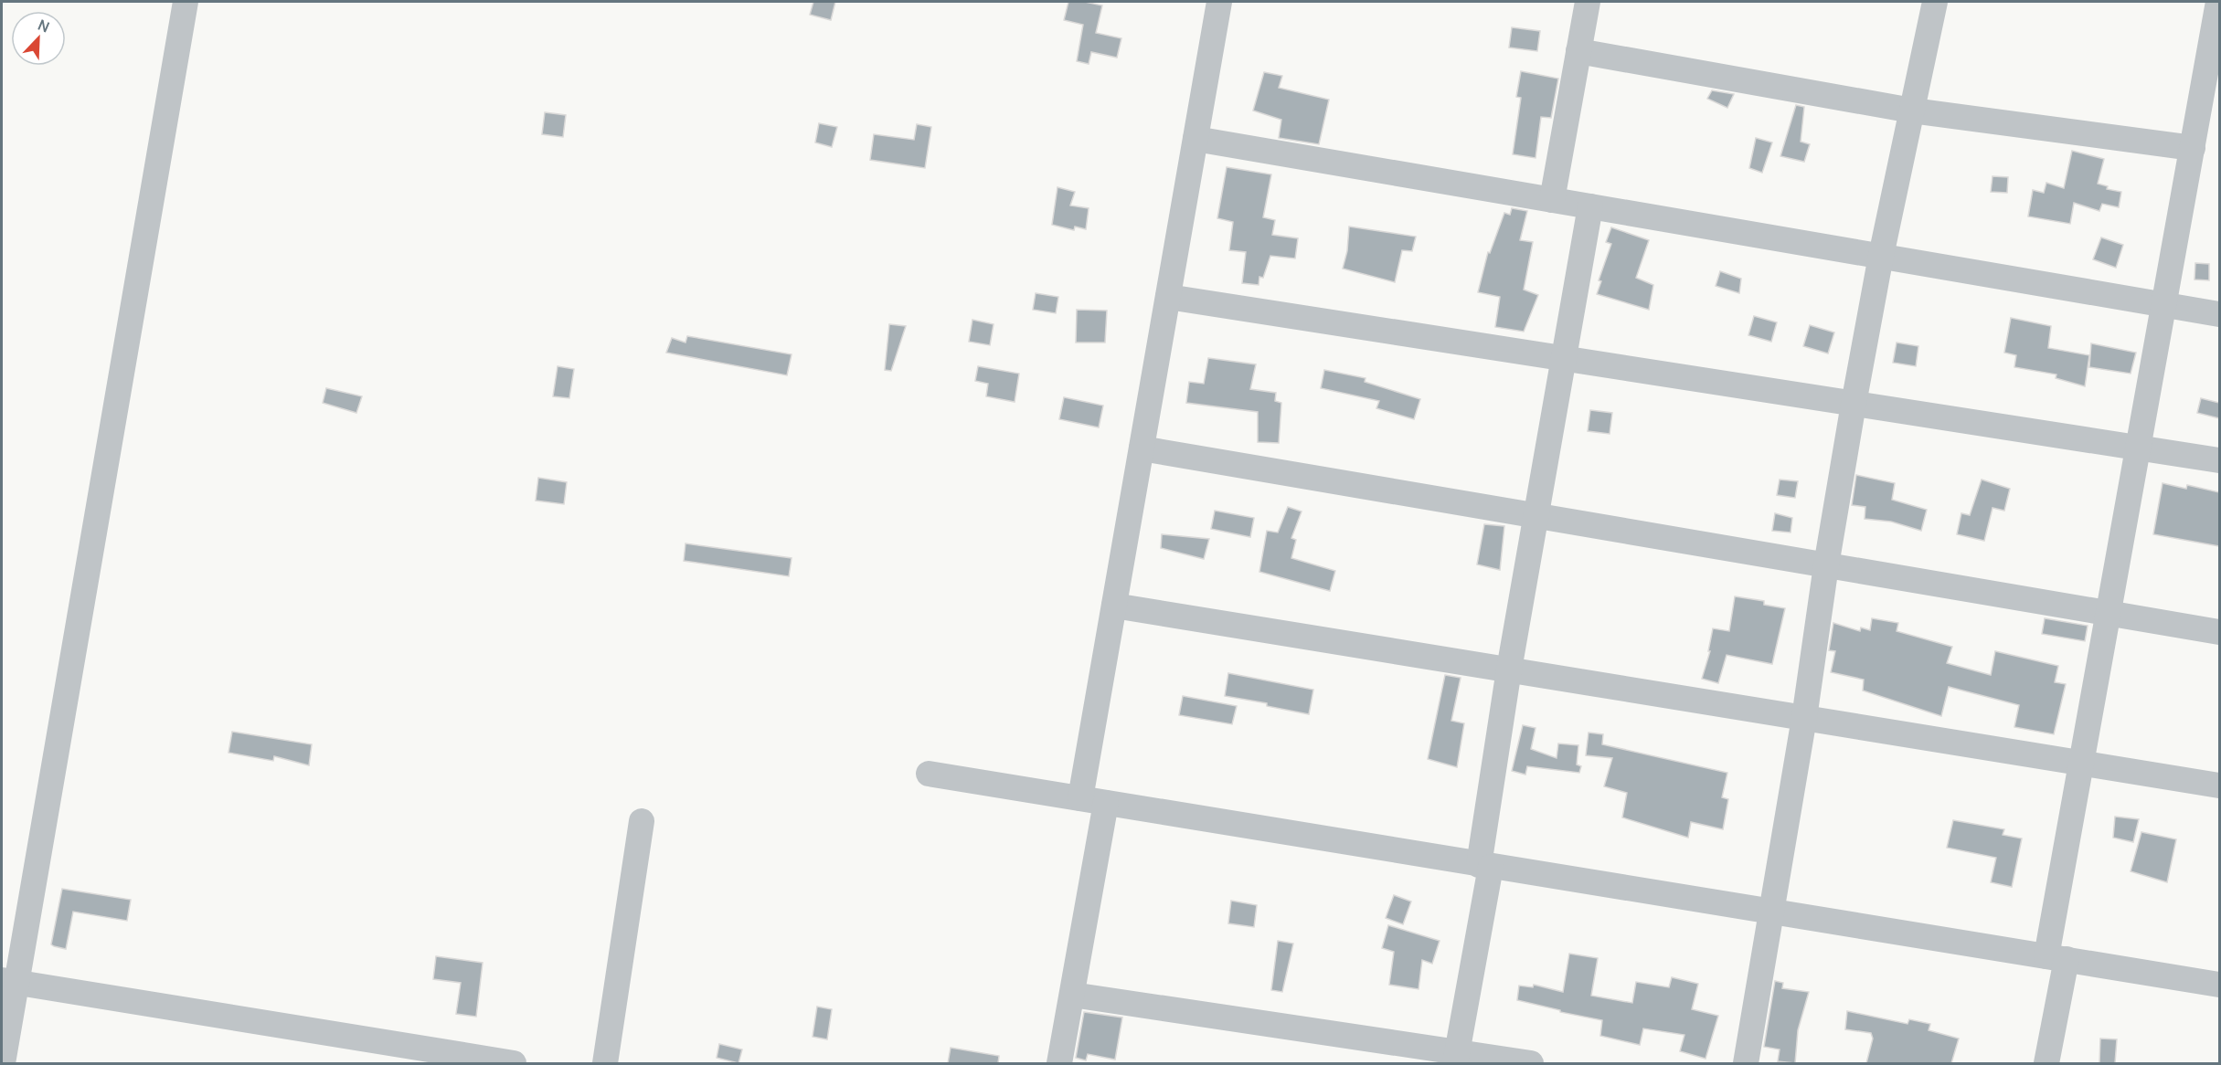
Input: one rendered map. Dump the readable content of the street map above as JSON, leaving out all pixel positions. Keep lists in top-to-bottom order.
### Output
{
  "north": "top right"
}
